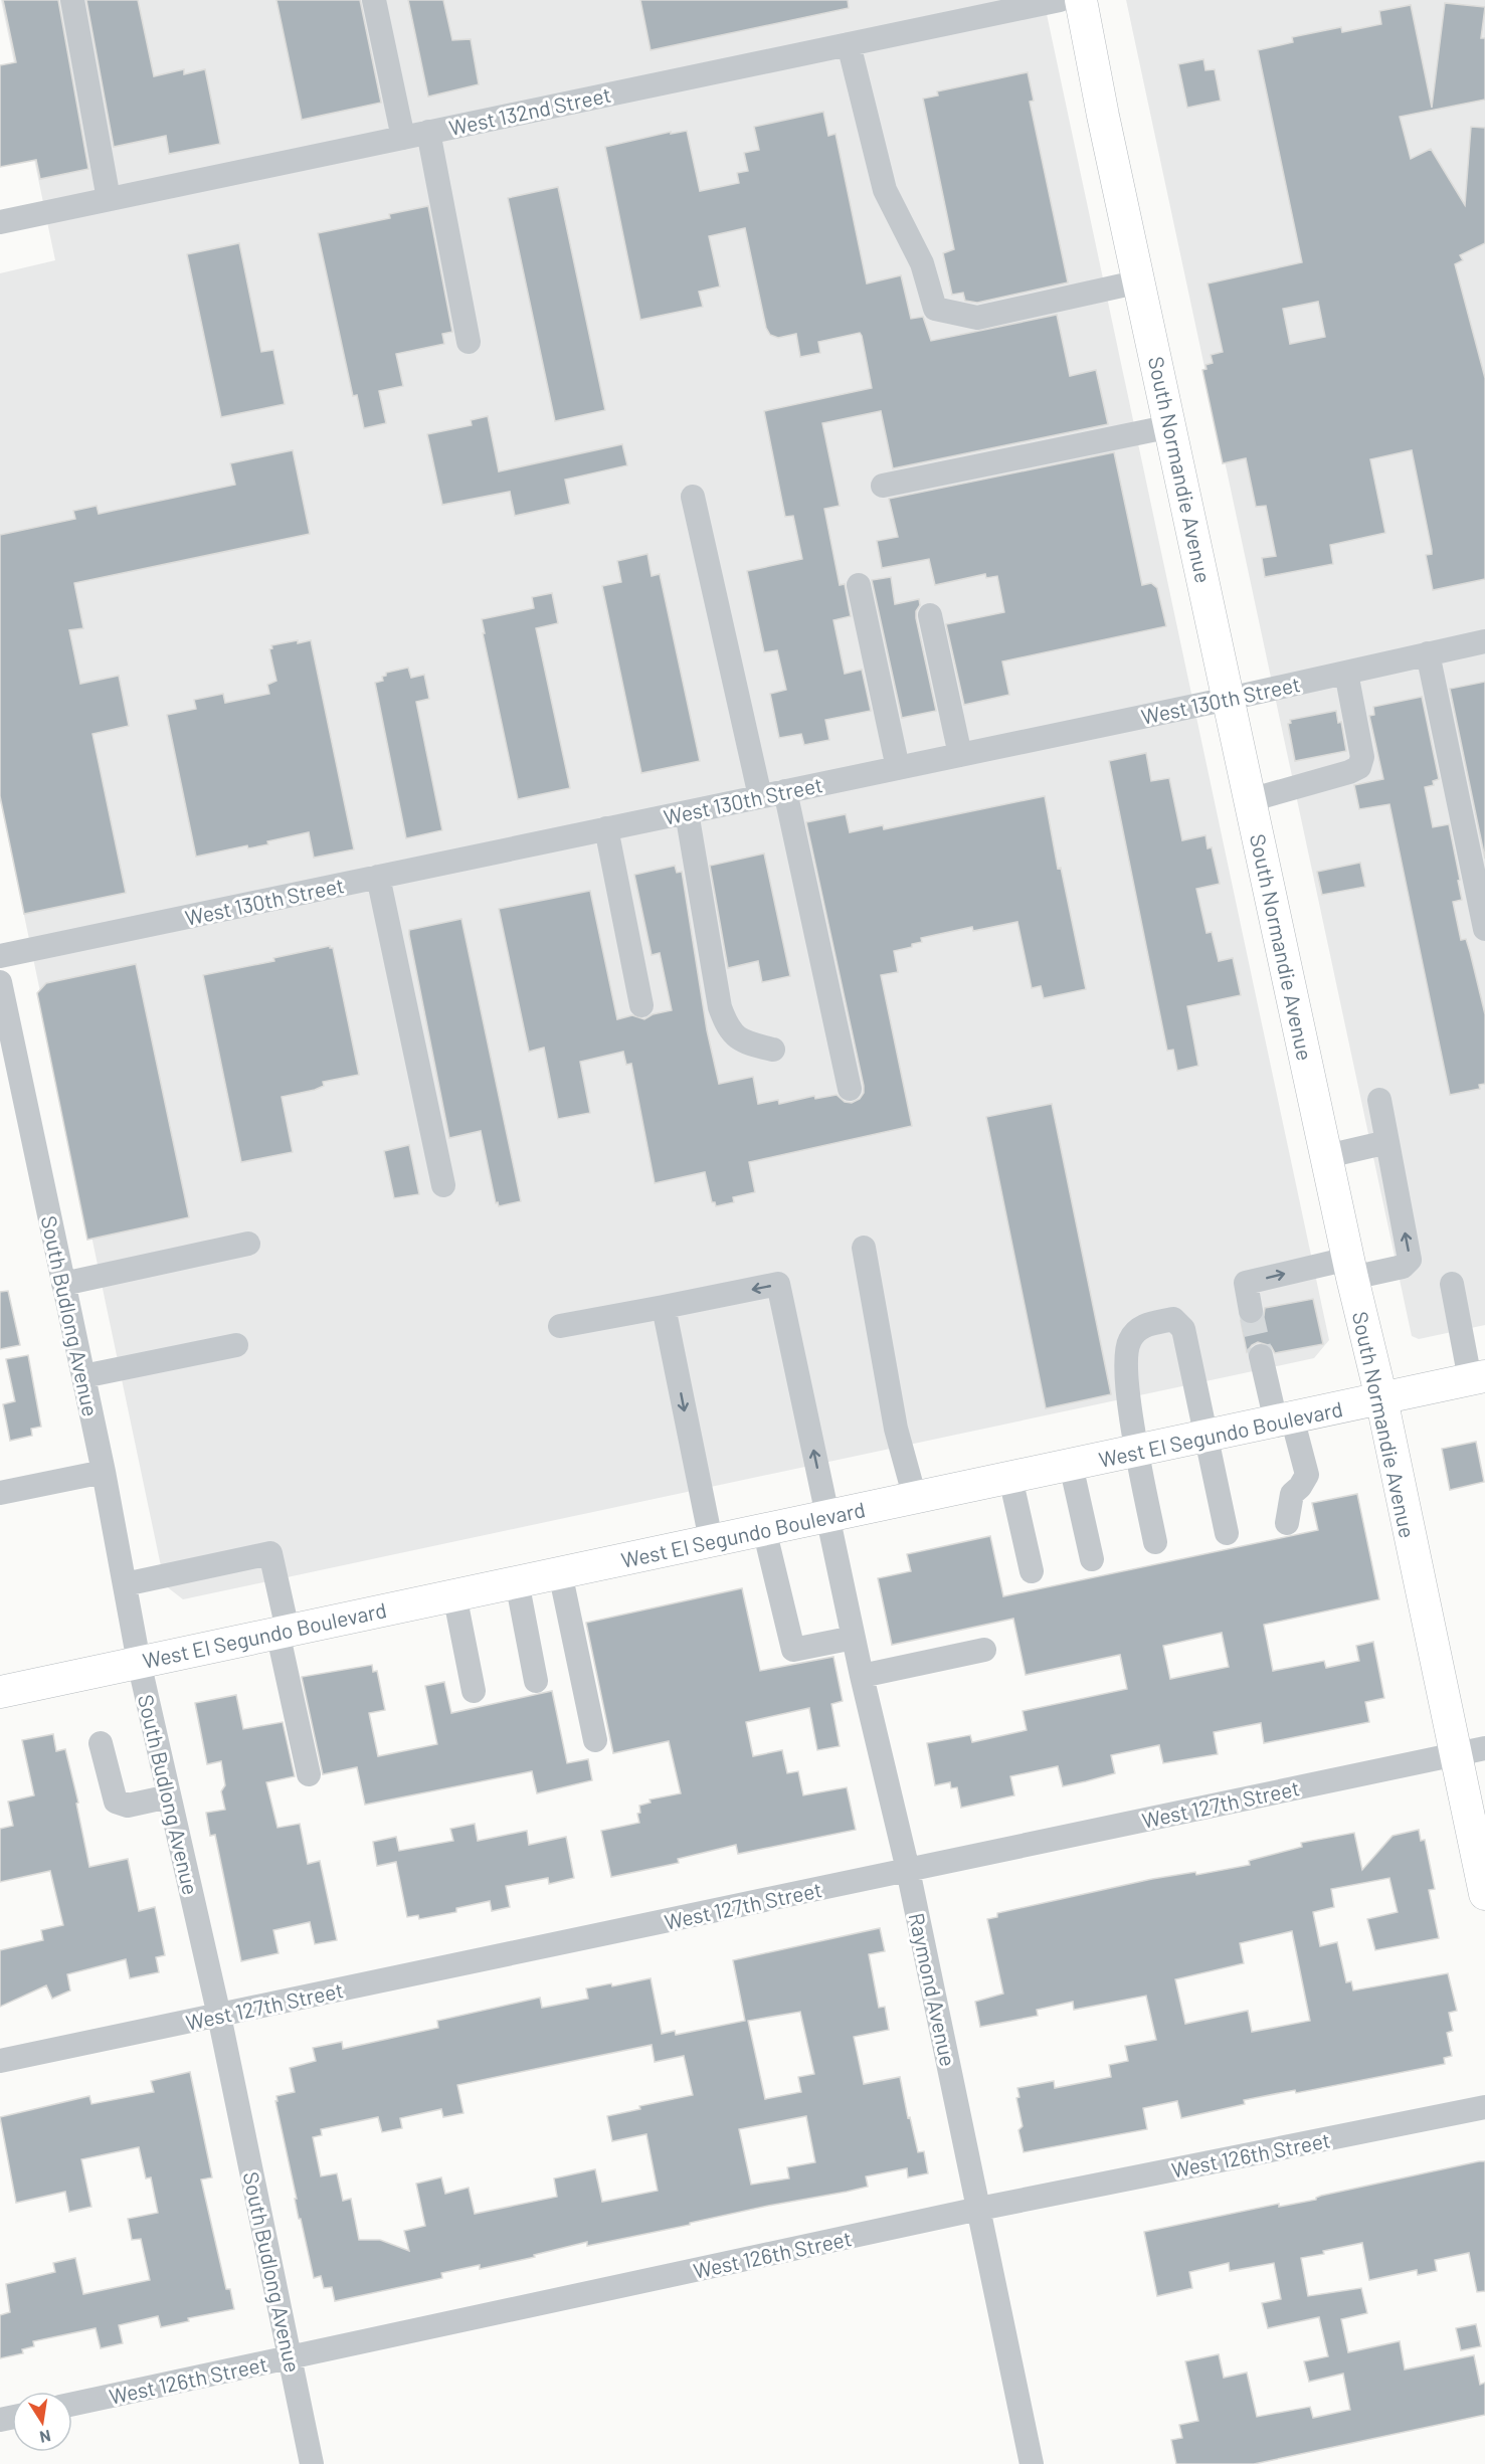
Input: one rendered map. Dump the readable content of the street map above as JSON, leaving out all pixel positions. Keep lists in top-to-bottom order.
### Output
{
  "streets": {
    "main road": ["South Normandie Avenue", "West El Segundo Boulevard"],
    "street": [
      "West 132nd Street",
      "West 130th Street",
      "South Budlong Avenue",
      "West 127th Street",
      "Raymond Avenue",
      "West 126th Street"
    ]
  },
  "crossings": [
    ["South Normandie Avenue", "West 130th Street"],
    ["South Normandie Avenue", "West El Segundo Boulevard"],
    ["South Normandie Avenue", "West 127th Street"],
    ["South Budlong Avenue", "West El Segundo Boulevard"],
    ["South Budlong Avenue", "West 127th Street"],
    ["South Budlong Avenue", "West 126th Street"],
    ["West El Segundo Boulevard", "Raymond Avenue"],
    ["West 127th Street", "Raymond Avenue"],
    ["Raymond Avenue", "West 126th Street"]
  ],
  "north": "bottom"
}
